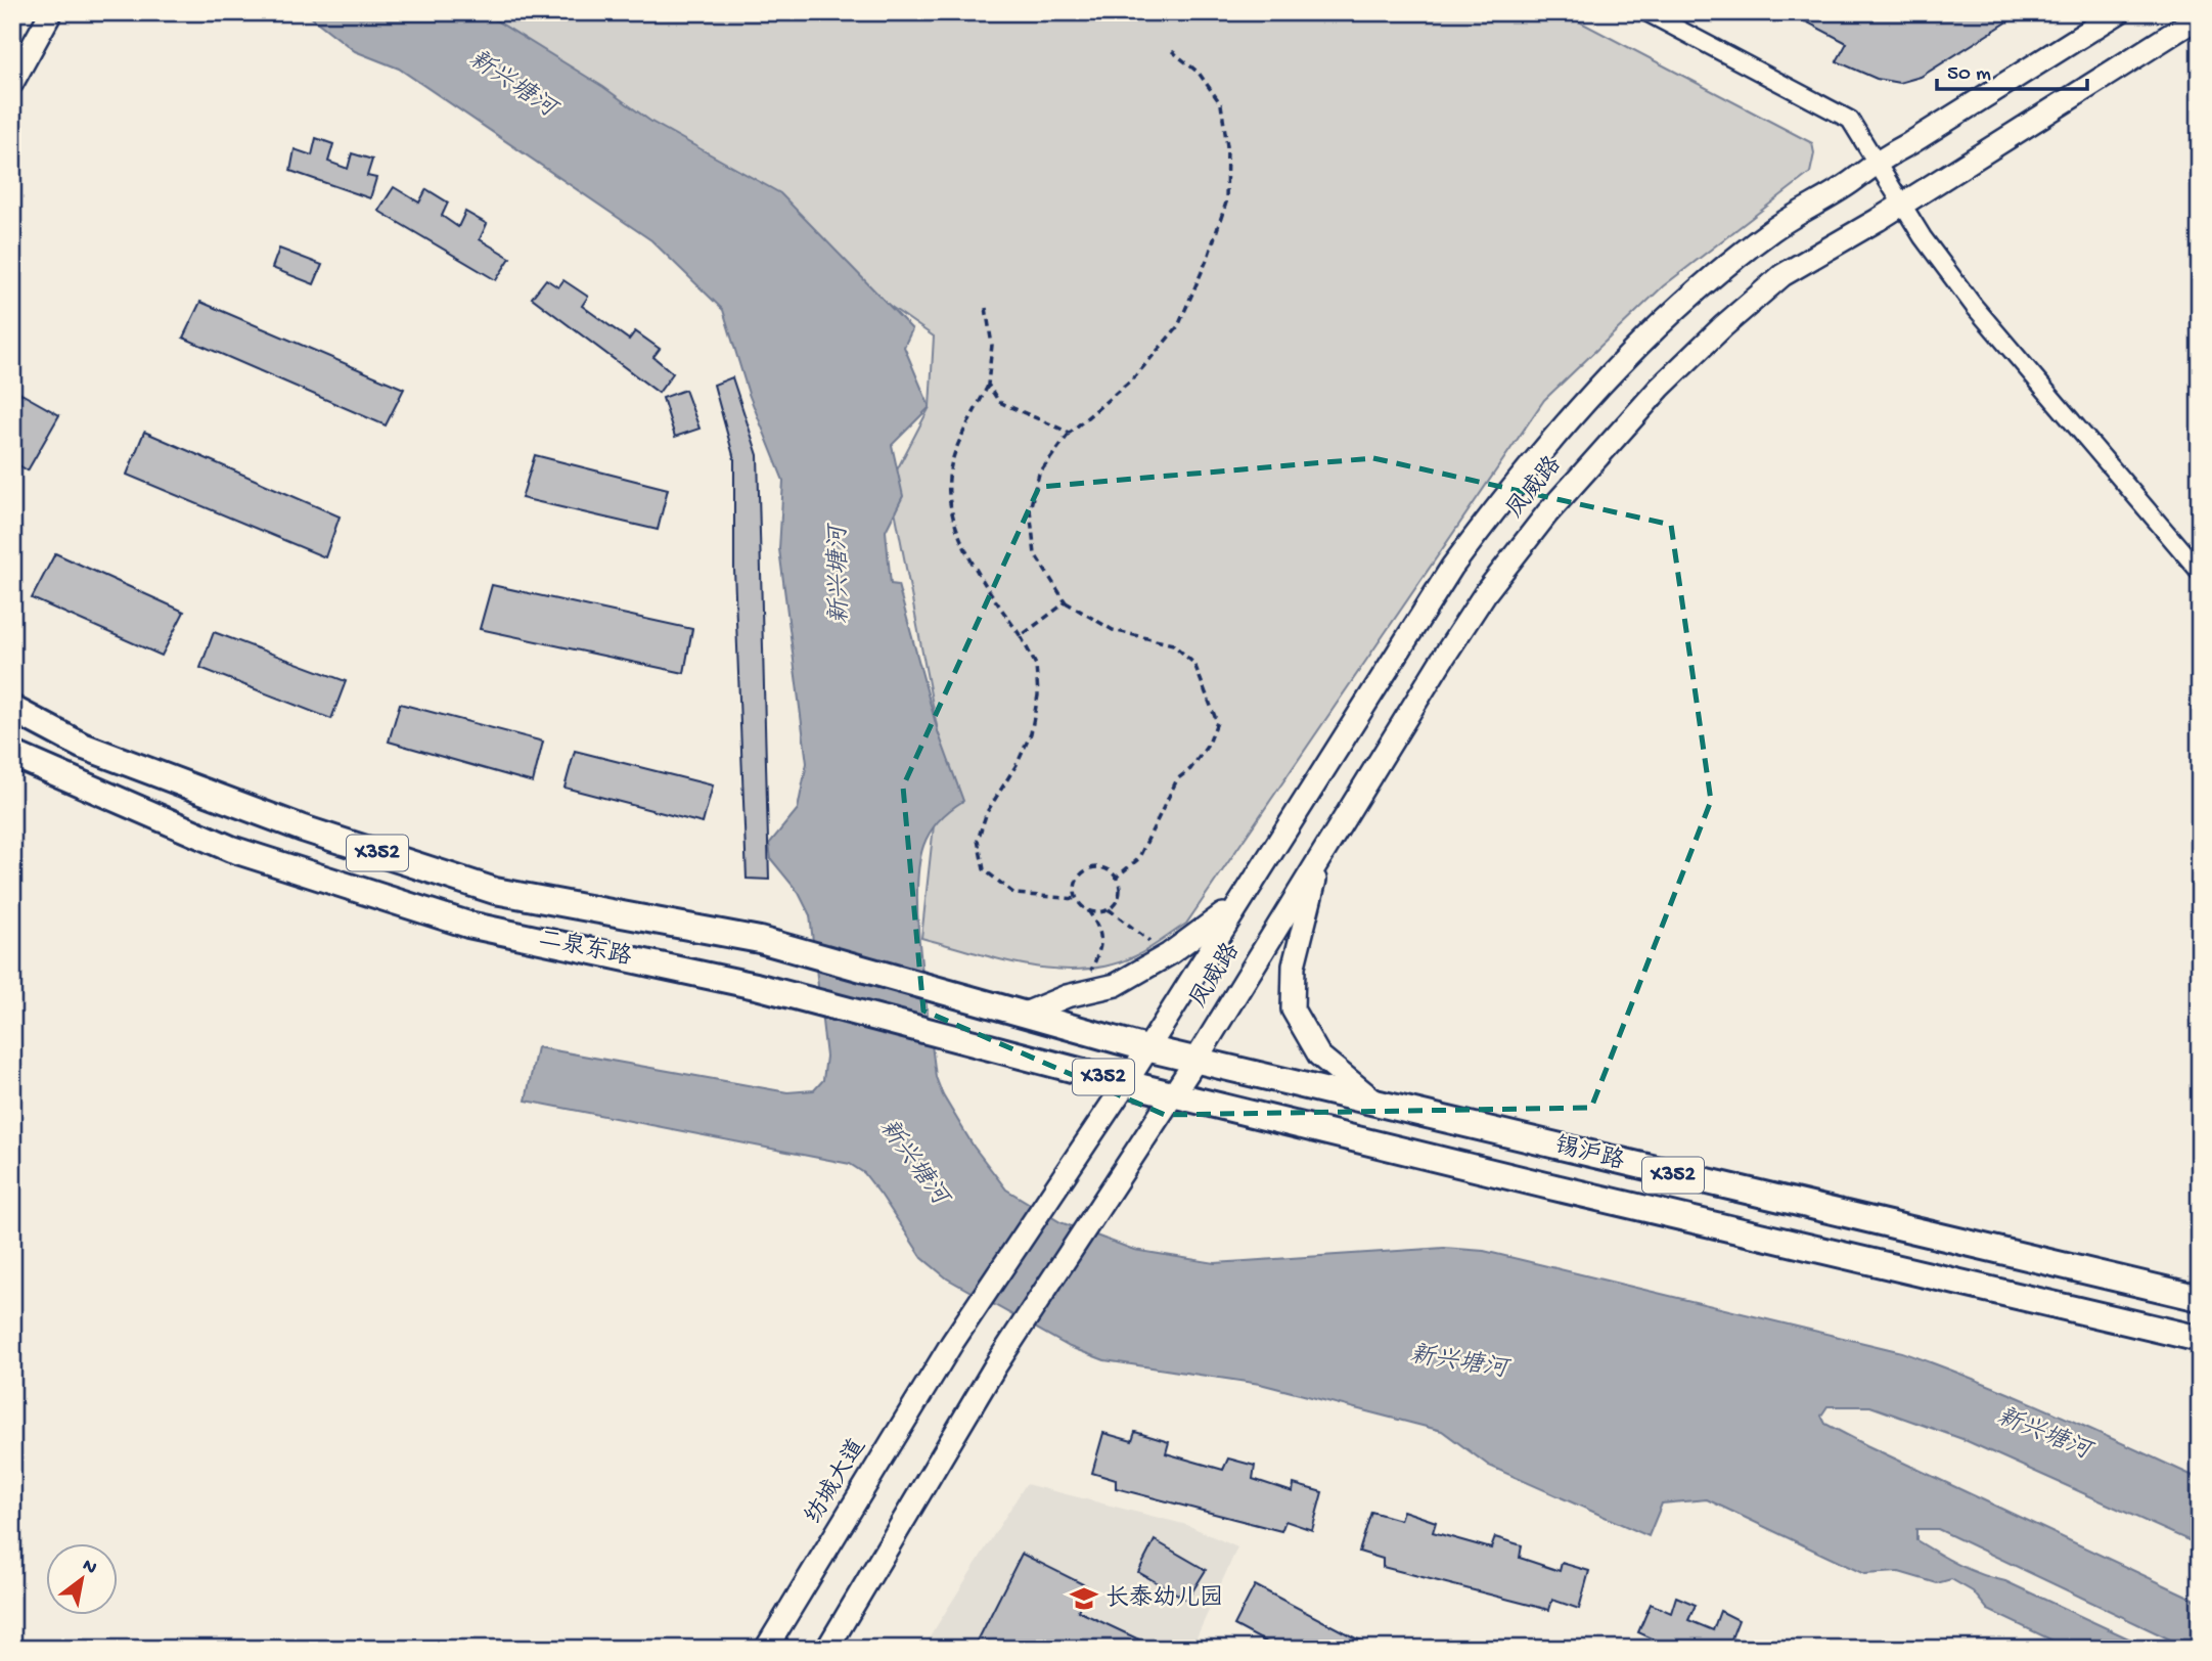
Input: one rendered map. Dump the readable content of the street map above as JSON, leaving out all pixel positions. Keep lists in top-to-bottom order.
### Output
{
  "streets": {
    "main road": [
      "凤威路",
      "X352",
      "二泉东路",
      "锡沪路",
      "纺城大道"
    ]
  },
  "crossings": [
    ["凤威路", "二泉东路"],
    ["凤威路", "锡沪路"],
    ["凤威路", "纺城大道"],
    ["二泉东路", "锡沪路"]
  ],
  "water": ["新兴塘河"],
  "places": {
    "school or university": ["长泰幼儿园"]
  },
  "scale_bar": "50 m",
  "north": "top right"
}
